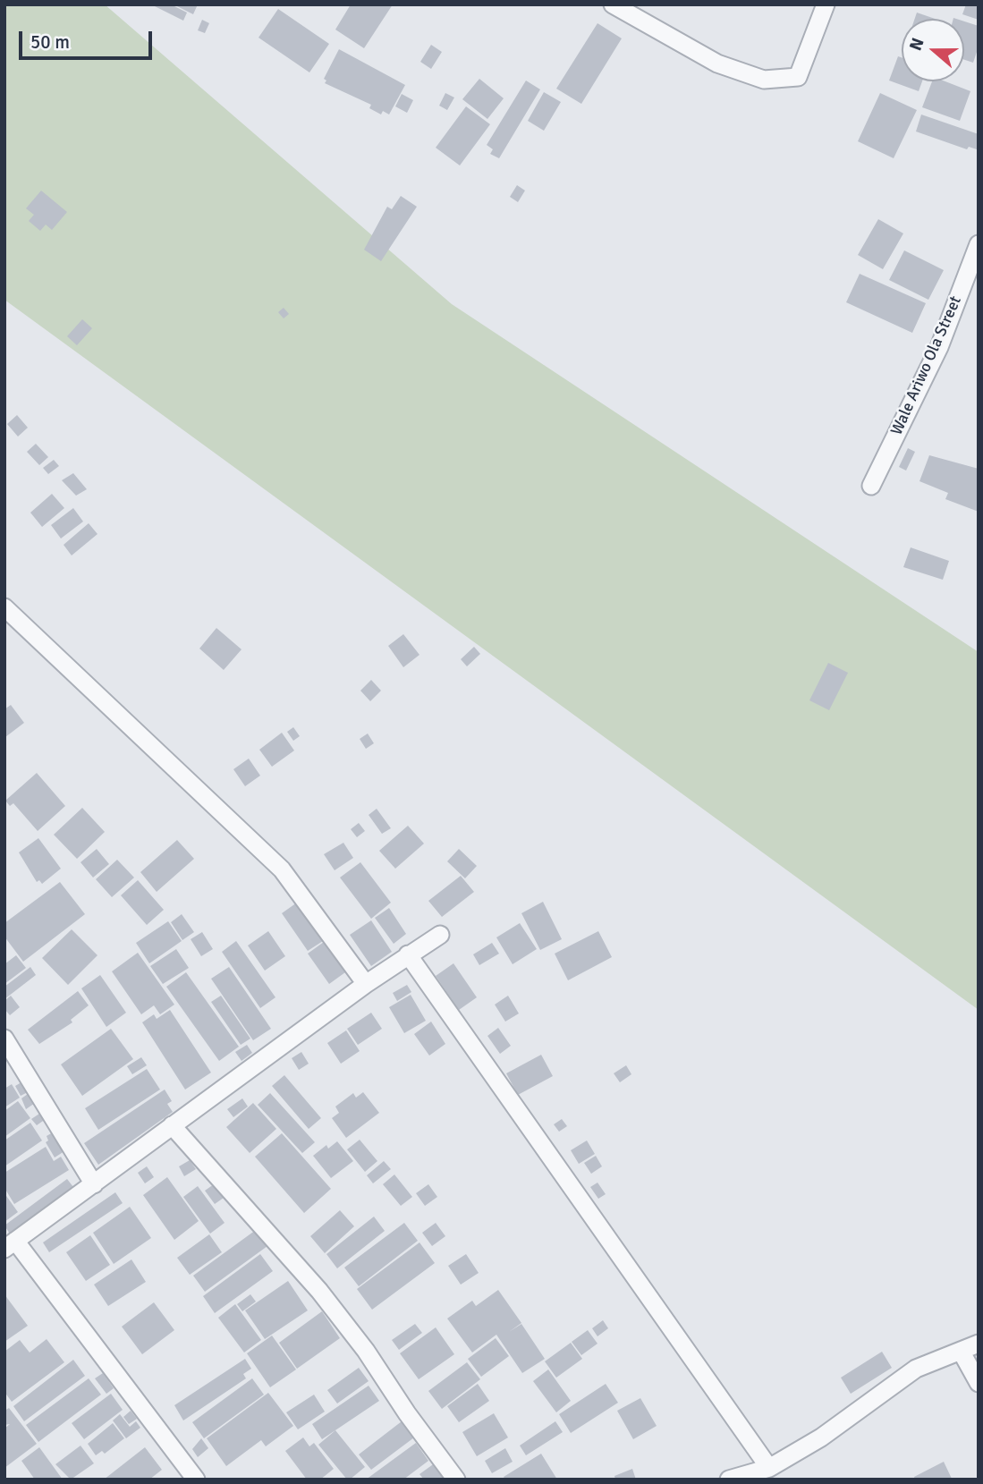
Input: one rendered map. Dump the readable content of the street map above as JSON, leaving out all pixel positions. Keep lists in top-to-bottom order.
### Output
{
  "streets": {
    "street": ["Wale Ariwo Ola Street"]
  },
  "scale_bar": "50 m",
  "north": "left"
}
